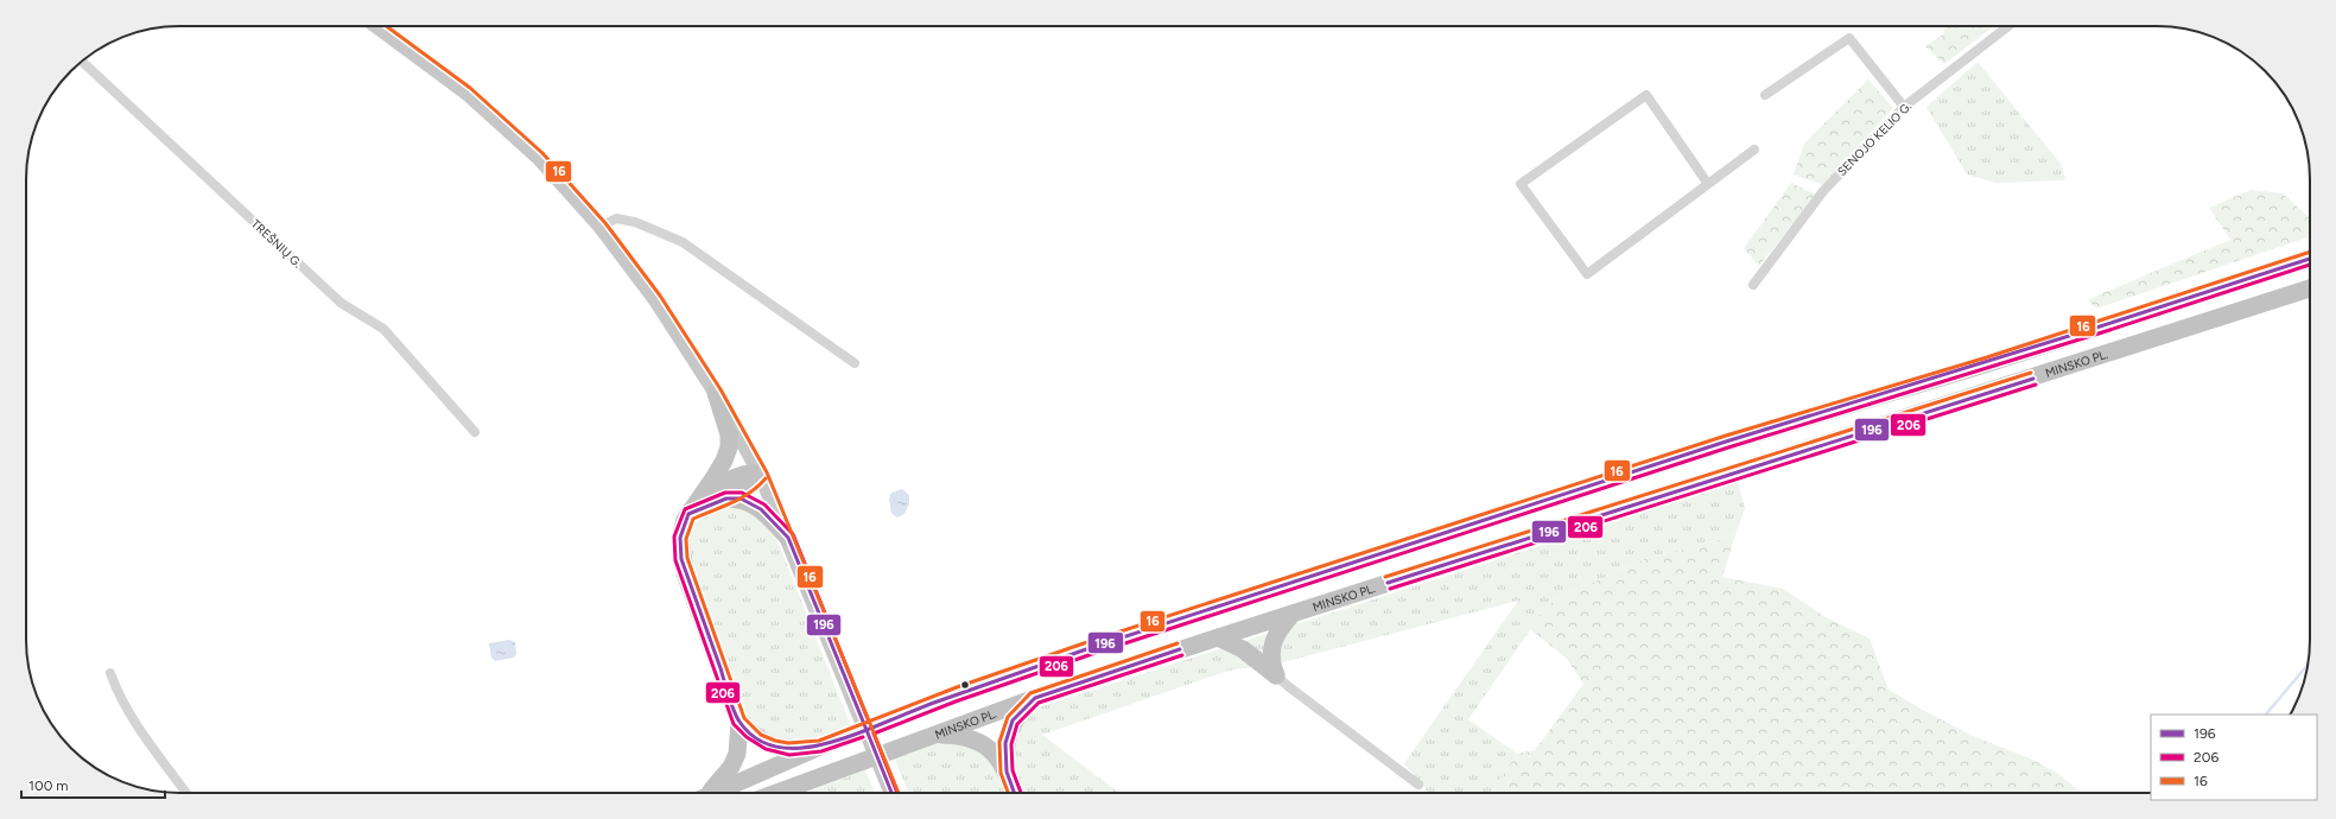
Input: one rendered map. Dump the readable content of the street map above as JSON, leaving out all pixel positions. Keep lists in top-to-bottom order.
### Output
{
  "streets": {
    "highway": ["MINSKO PL."],
    "street": ["SENOJO KELIO G.", "TREŠNIŲ G."]
  },
  "lines": ["transit line 16", "transit line 196", "transit line 206"],
  "legend": ["196", "206", "16"],
  "scale_bar": "100 m"
}
